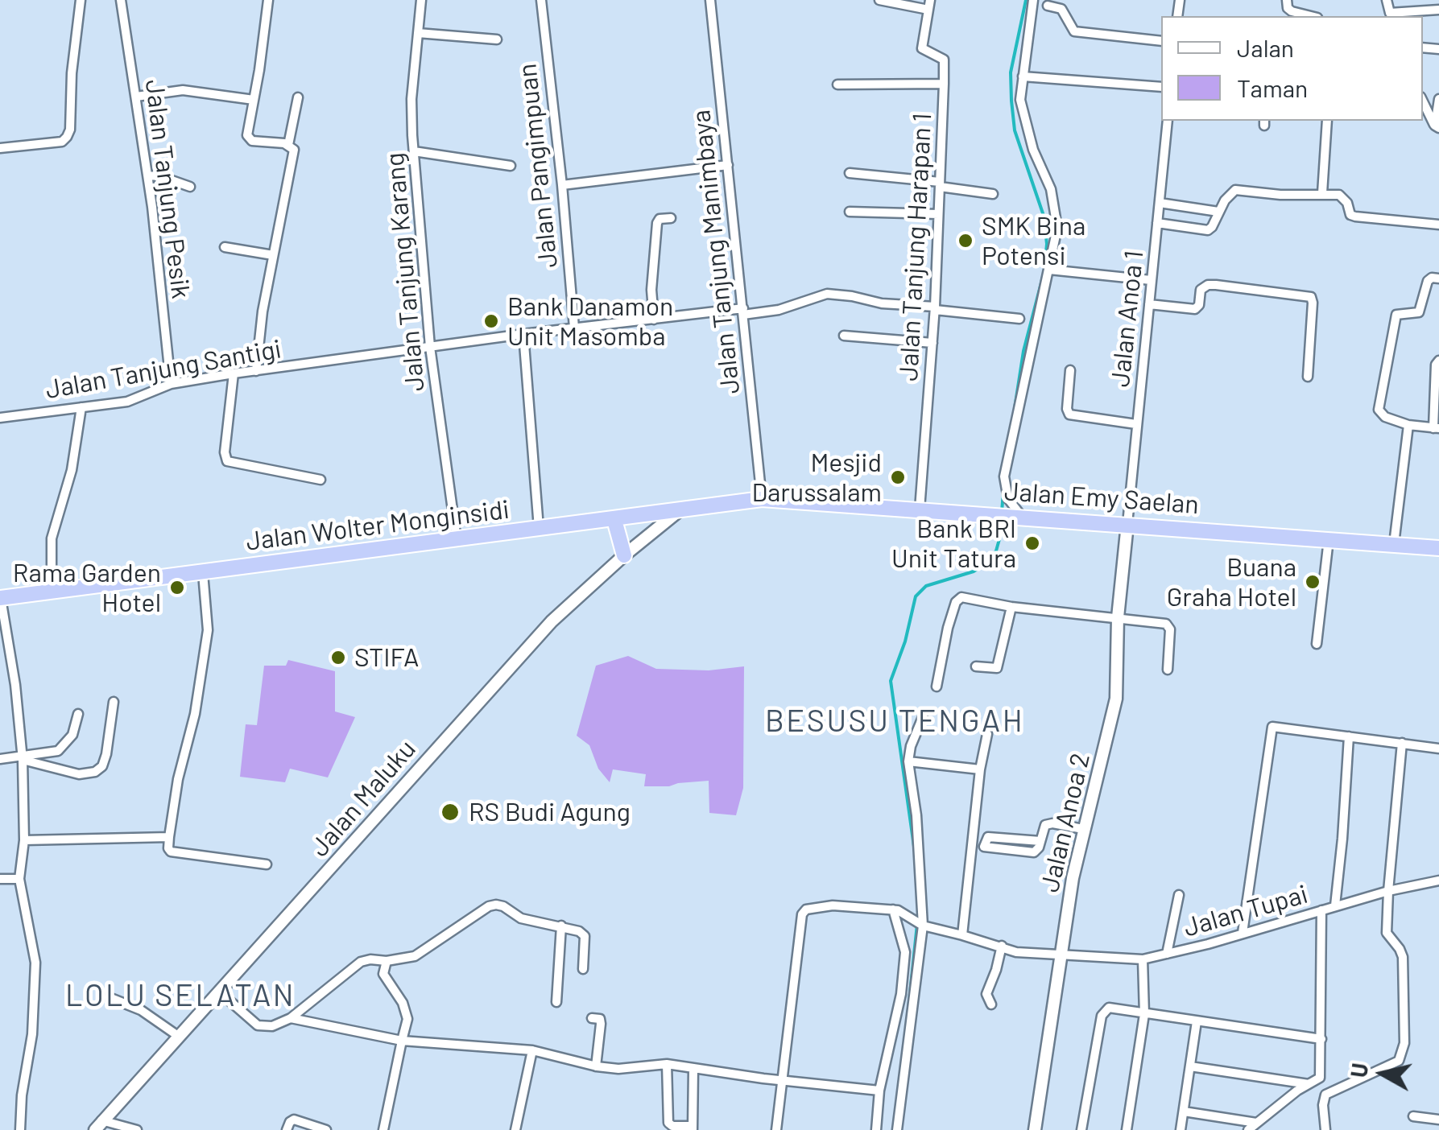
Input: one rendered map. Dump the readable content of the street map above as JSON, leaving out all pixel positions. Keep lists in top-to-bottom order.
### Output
{
  "streets": {
    "highway": ["Jalan Emy Saelan", "Jalan Wolter Monginsidi"],
    "main road": ["Jalan Maluku", "Jalan Anoa 2"],
    "street": [
      "Jalan Pangimpuan",
      "Jalan Tanjung Pesik",
      "Jalan Tanjung Harapan 1",
      "Jalan Tanjung Manimbaya",
      "Jalan Tanjung Karang",
      "Jalan Anoa 1",
      "Jalan Tanjung Santigi",
      "Jalan Tupai"
    ]
  },
  "crossings": [
    ["Jalan Tanjung Pesik", "Jalan Tanjung Santigi"],
    ["Jalan Tanjung Harapan 1", "Jalan Emy Saelan"],
    ["Jalan Tanjung Manimbaya", "Jalan Emy Saelan"],
    ["Jalan Tanjung Manimbaya", "Jalan Wolter Monginsidi"],
    ["Jalan Tanjung Karang", "Jalan Tanjung Santigi"],
    ["Jalan Tanjung Karang", "Jalan Wolter Monginsidi"],
    ["Jalan Anoa 1", "Jalan Emy Saelan"],
    ["Jalan Anoa 1", "Jalan Anoa 2"],
    ["Jalan Emy Saelan", "Jalan Wolter Monginsidi"],
    ["Jalan Emy Saelan", "Jalan Anoa 2"],
    ["Jalan Wolter Monginsidi", "Jalan Maluku"],
    ["Jalan Anoa 2", "Jalan Tupai"]
  ],
  "districts": ["BESUSU TENGAH", "LOLU SELATAN"],
  "places": [
    "SMK Bina Potensi",
    "Bank Danamon Unit Masomba",
    "Mesjid Darussalam",
    "Bank BRI Unit Tatura",
    "Buana Graha Hotel",
    "Rama Garden Hotel",
    "STIFA",
    "RS Budi Agung"
  ],
  "legend": ["Jalan", "Taman"],
  "north": "left"
}
